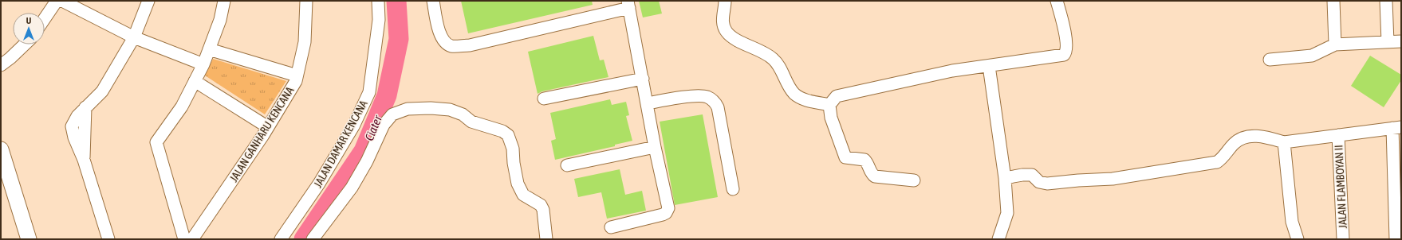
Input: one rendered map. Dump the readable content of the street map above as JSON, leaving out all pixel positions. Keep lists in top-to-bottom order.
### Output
{
  "streets": {
    "street": ["JALAN GANHARU KENCANA", "JALAN DAMAR KENCANA", "JALAN FLAMBOYAN II"]
  },
  "water": ["Ciater"],
  "north": "top"
}
